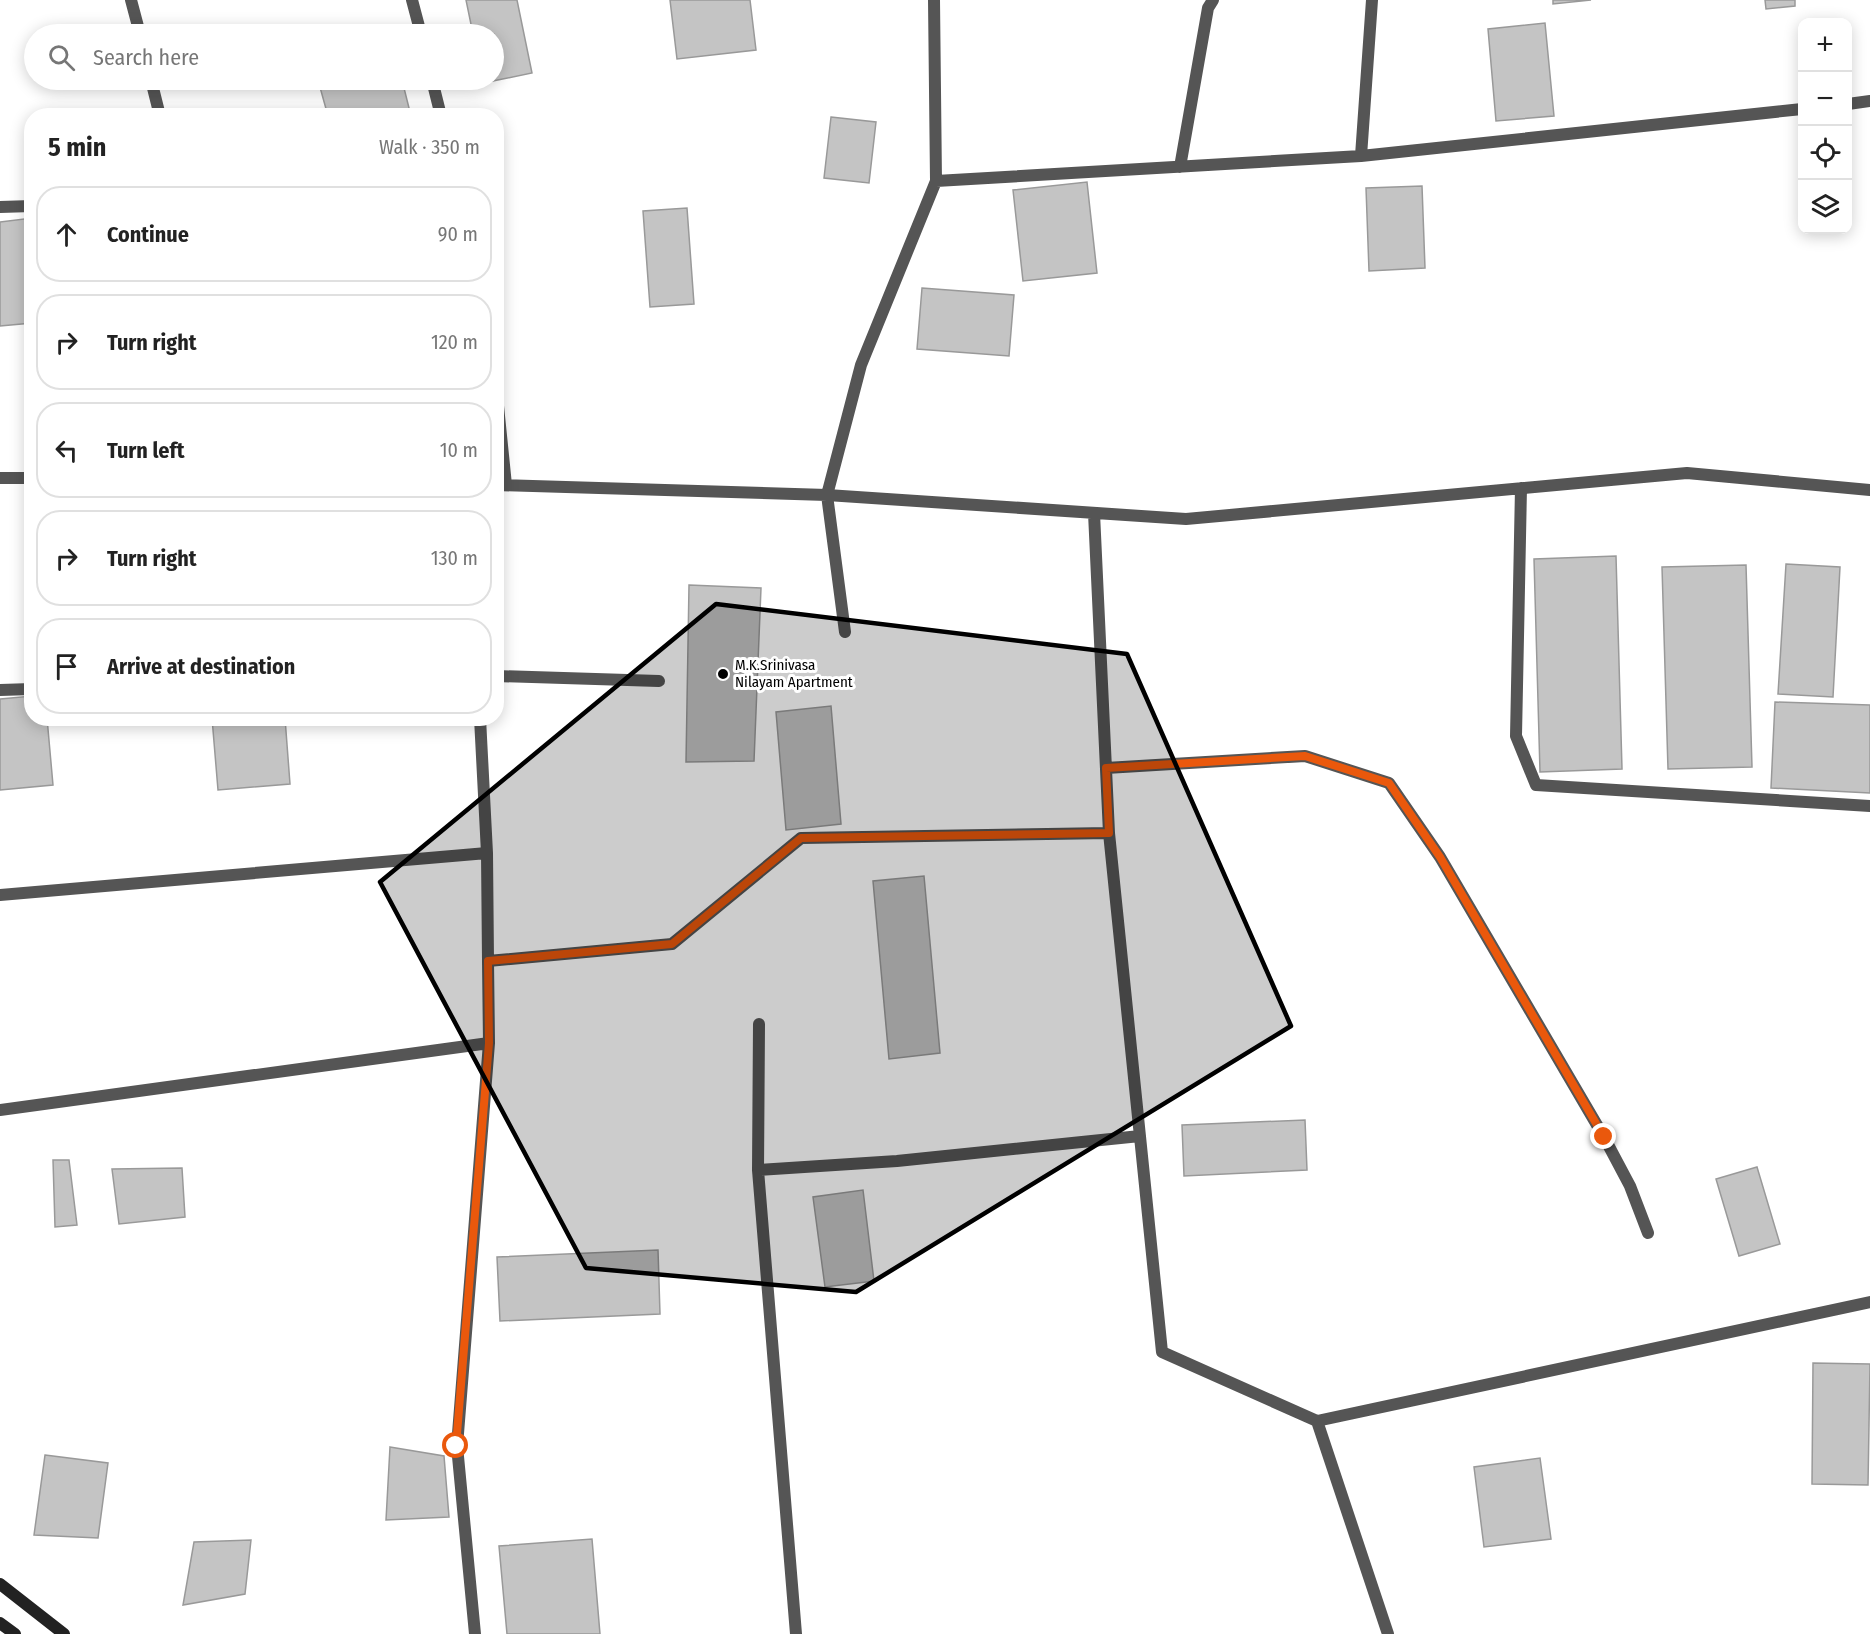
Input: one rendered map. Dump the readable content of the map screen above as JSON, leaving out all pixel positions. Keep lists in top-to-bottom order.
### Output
{
  "places": ["M.K.Srinivasa Nilayam Apartment"],
  "page": {
    "map_buttons": ["+", "−"],
    "search": "Search here",
    "heading": ["5 min", "Walk · 350 m"],
    "list": [
      ["Continue", "90 m"],
      ["Turn right", "120 m"],
      ["Turn left", "10 m"],
      ["Turn right", "130 m"],
      "Arrive at destination"
    ]
  }
}
